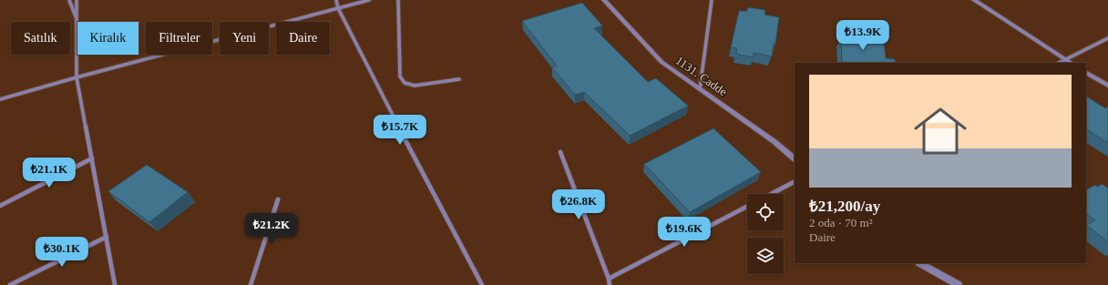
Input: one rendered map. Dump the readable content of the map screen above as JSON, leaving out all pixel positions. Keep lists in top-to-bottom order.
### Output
{
  "streets": {
    "street": ["1131. Cadde"]
  },
  "page": {
    "price": [
      "₺13.9K",
      "₺15.7K",
      "₺21.1K",
      "₺26.8K",
      "₺21.2K",
      "₺19.6K",
      "₺30.1K"
    ],
    "chip": [
      "Satılık",
      "Kiralık",
      "Filtreler",
      "Yeni",
      "Daire"
    ],
    "list": [
      {
        "name": "₺21,200/ay",
        "note": "2 oda · 70 m² · Daire"
      }
    ]
  }
}
